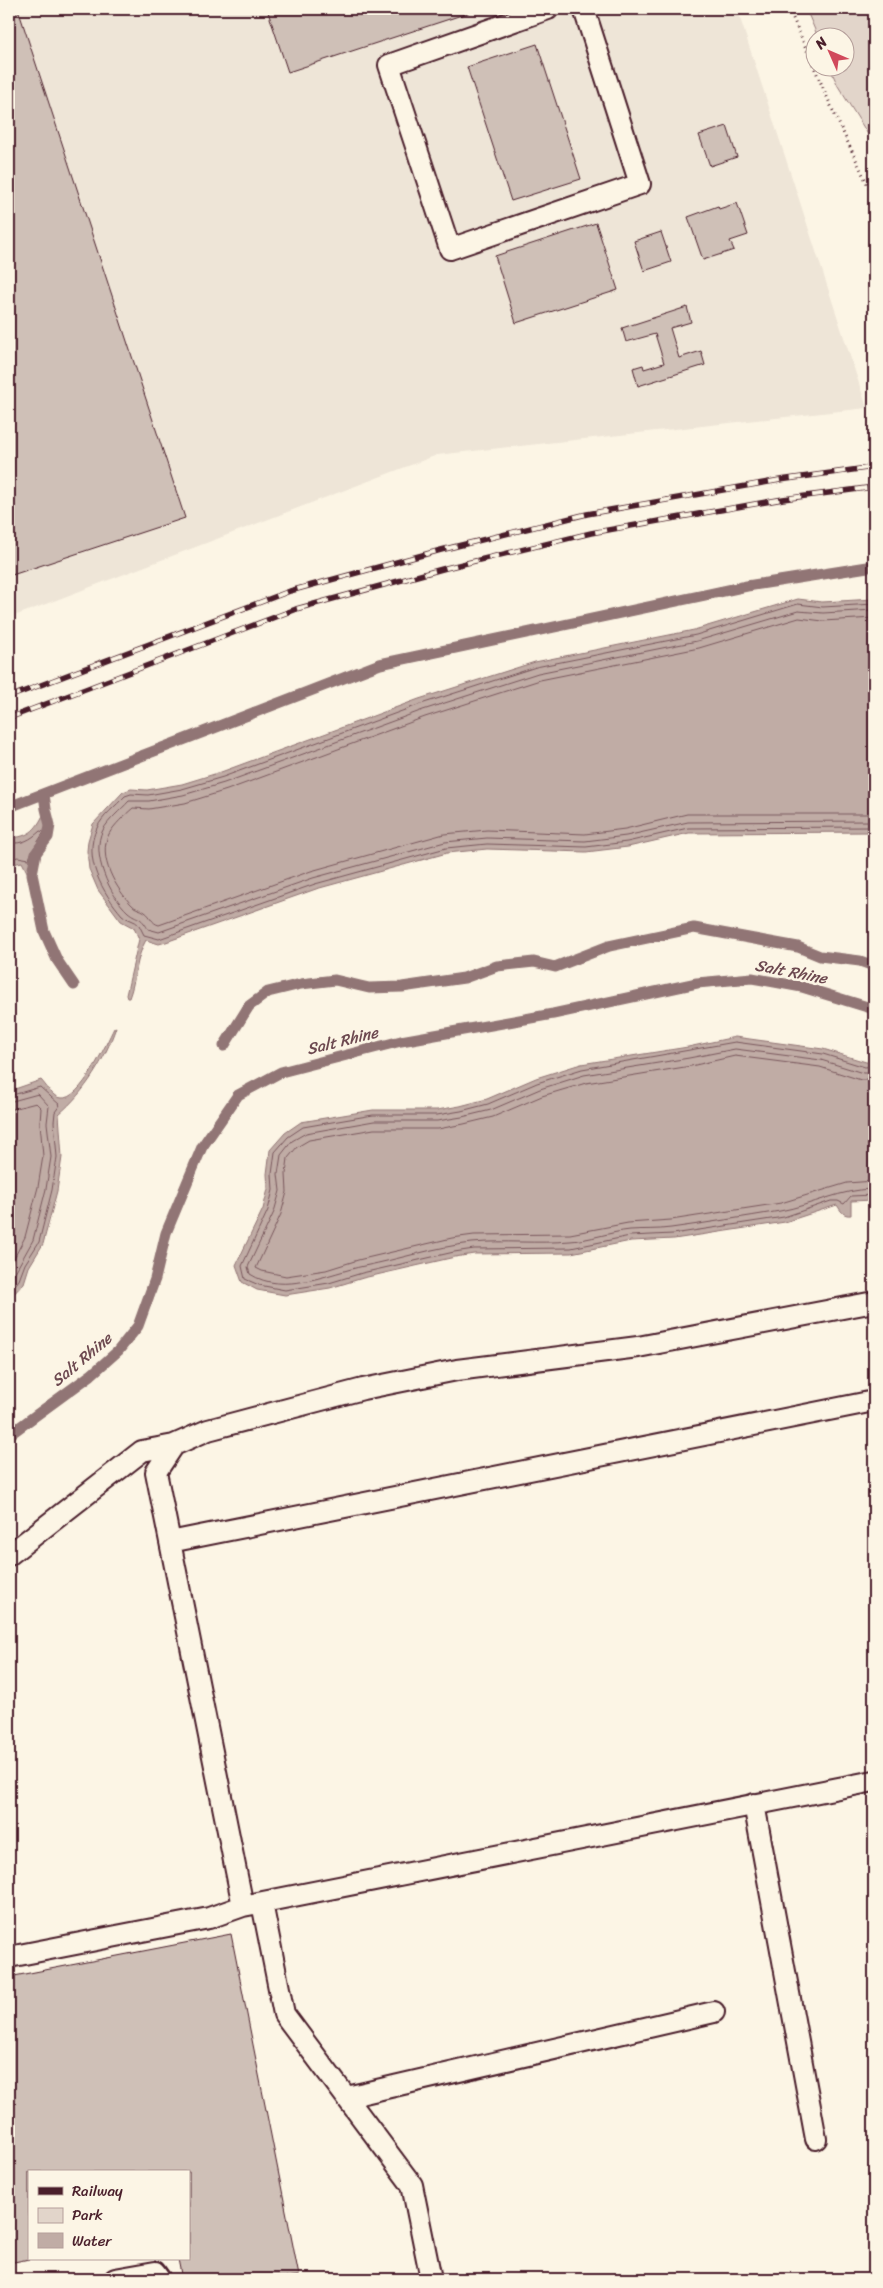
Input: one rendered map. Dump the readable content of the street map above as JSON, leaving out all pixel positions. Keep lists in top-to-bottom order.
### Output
{
  "water": ["Salt Rhine"],
  "legend": ["Railway", "Park", "Water"],
  "north": "top left"
}
